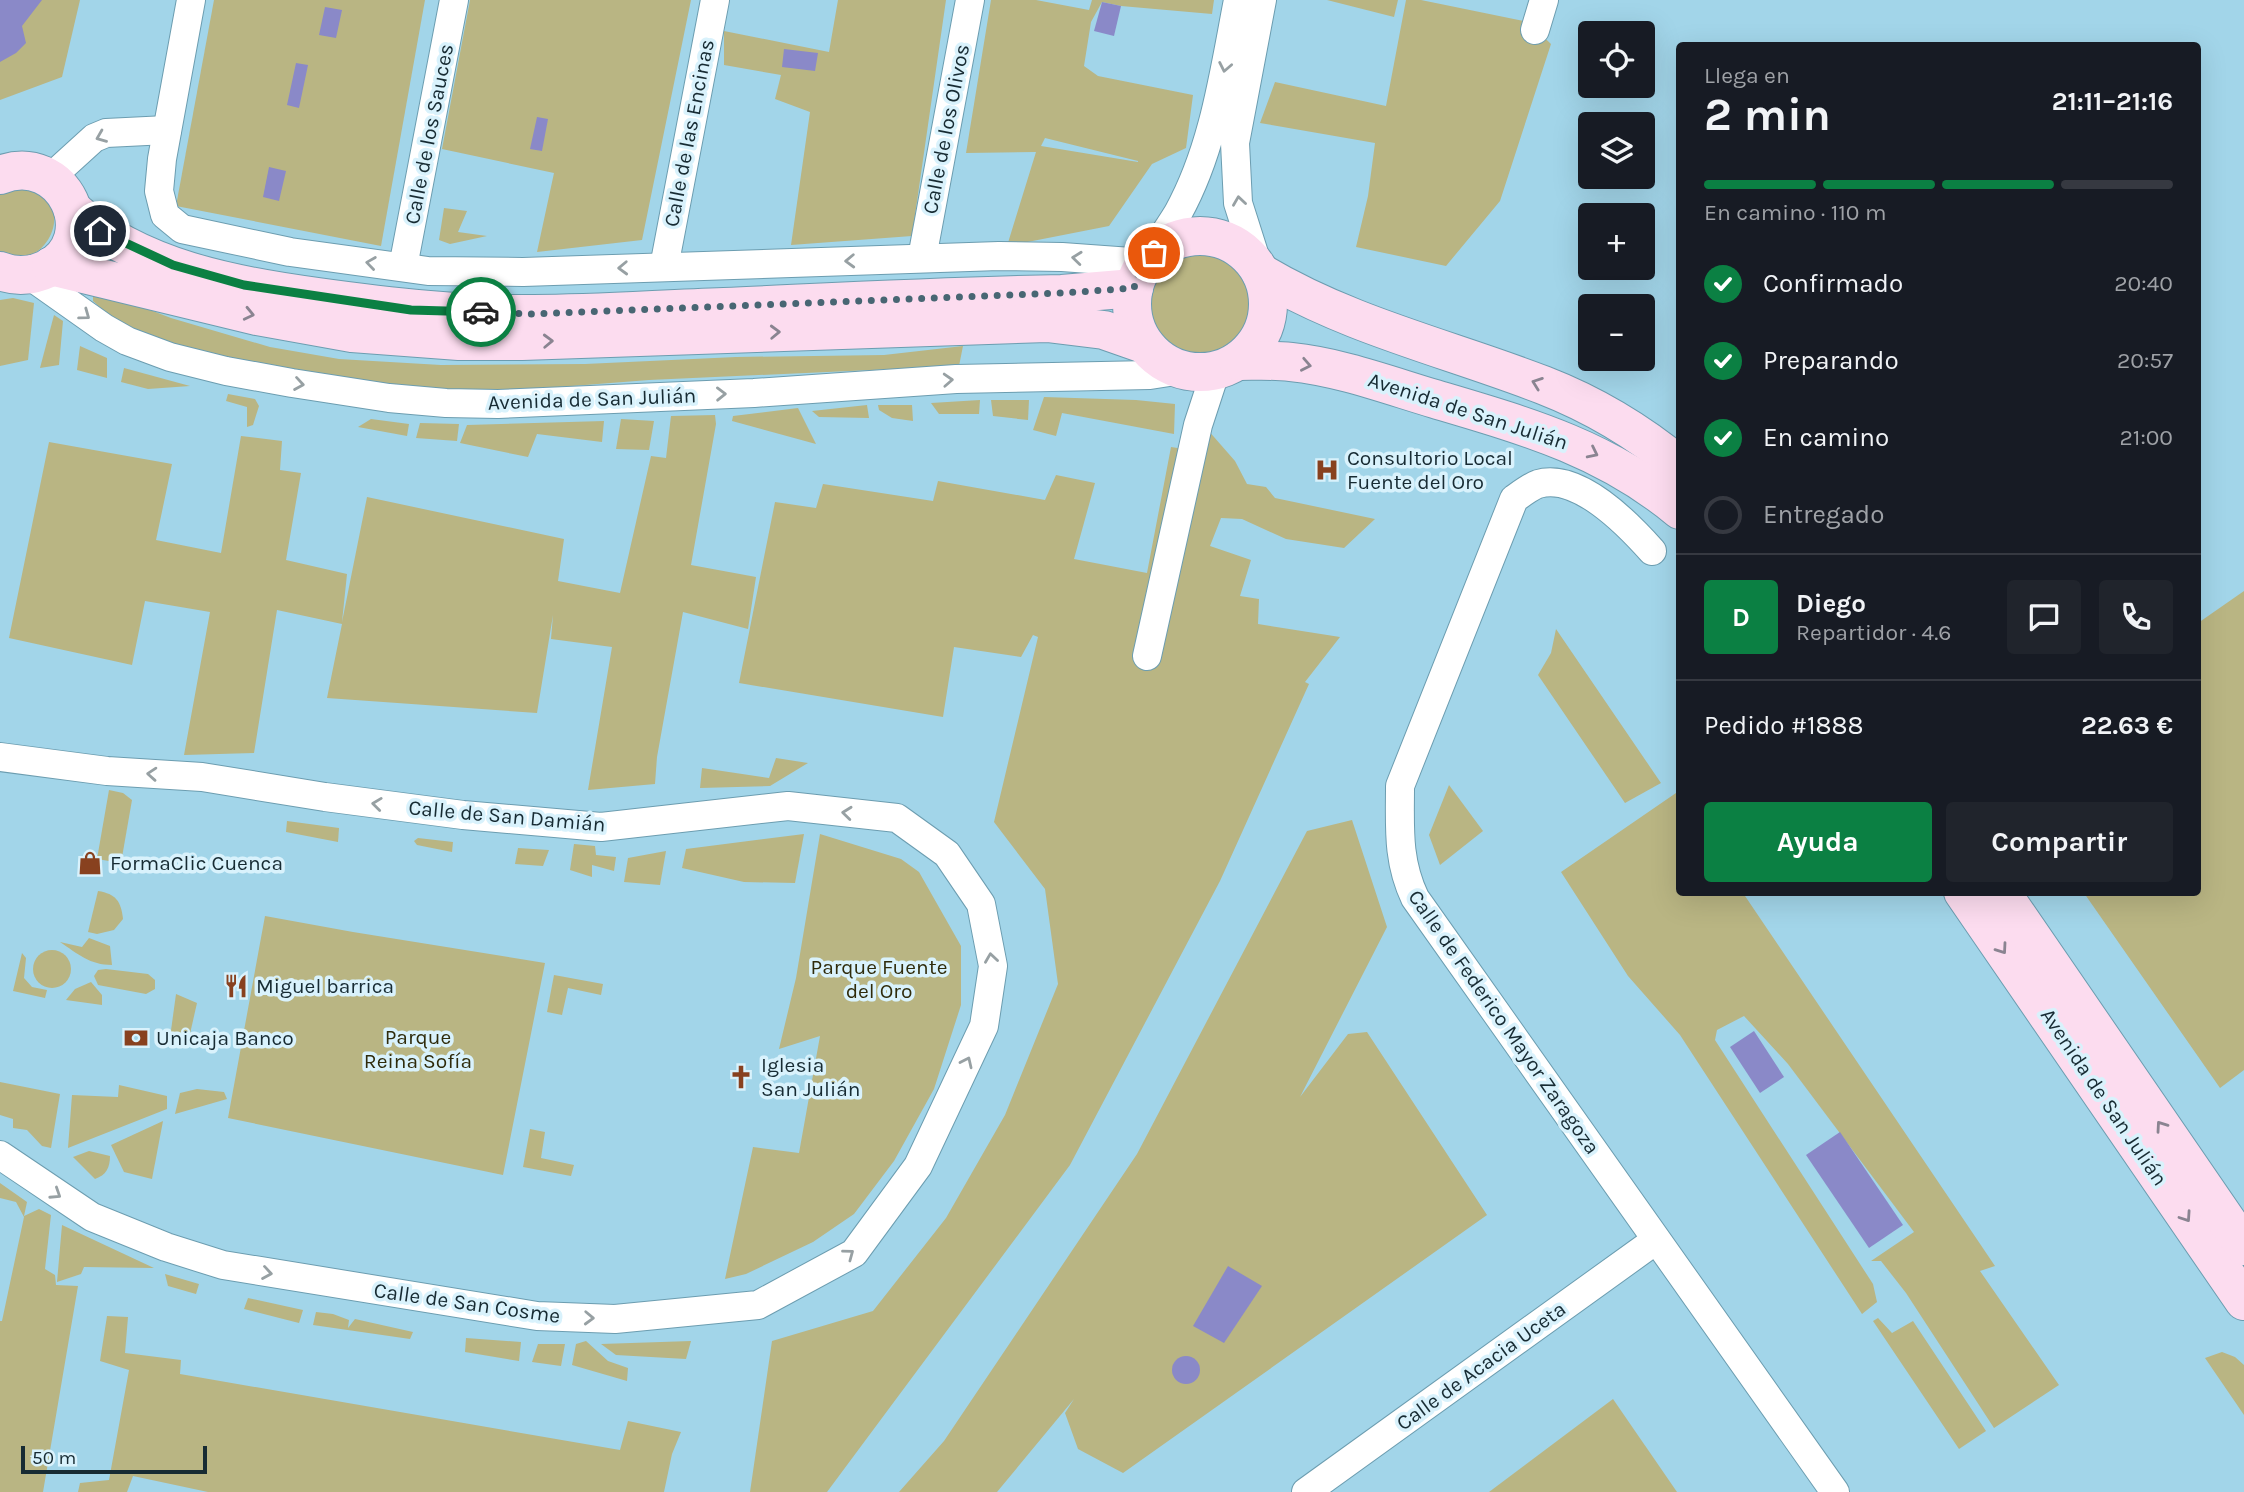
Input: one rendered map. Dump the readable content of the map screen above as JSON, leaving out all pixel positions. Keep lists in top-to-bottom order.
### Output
{
  "streets": {
    "main road": ["Avenida de San Julián"],
    "street": [
      "Calle de los Olivos",
      "Calle de las Encinas",
      "Calle de los Sauces",
      "Calle de San Damián",
      "Calle de Federico Mayor Zaragoza",
      "Calle de San Cosme",
      "Calle de Acacia Uceta"
    ]
  },
  "crossings": [
    ["Calle de San Damián", "Calle de San Cosme"],
    ["Calle de Federico Mayor Zaragoza", "Calle de Acacia Uceta"]
  ],
  "one_way": ["Calle de San Damián", "Calle de San Cosme"],
  "parks": ["Parque Fuente del Oro", "Parque Reina Sofía"],
  "places": {
    "hospital": ["Consultorio Local Fuente del Oro"],
    "shop": ["FormaClic Cuenca"],
    "restaurant": ["Miguel barrica"],
    "bank": ["Unicaja Banco"],
    "church": ["Iglesia San Julián"]
  },
  "scale_bar": "50 m",
  "page": {
    "map_buttons": ["+", "−"],
    "heading": ["2 min", "Llega en", "21:11–21:16"],
    "panel": [
      "Diego",
      "Repartidor · 4.6",
      "Pedido #1888",
      "22.63 €"
    ],
    "bar": "En camino · 110 m",
    "list": [
      ["Confirmado", "20:40"],
      ["Preparando", "20:57"],
      ["En camino", "21:00"],
      "Entregado"
    ],
    "round": "D",
    "buttons": ["Ayuda", "Compartir"],
    "scale": "50 m"
  }
}
